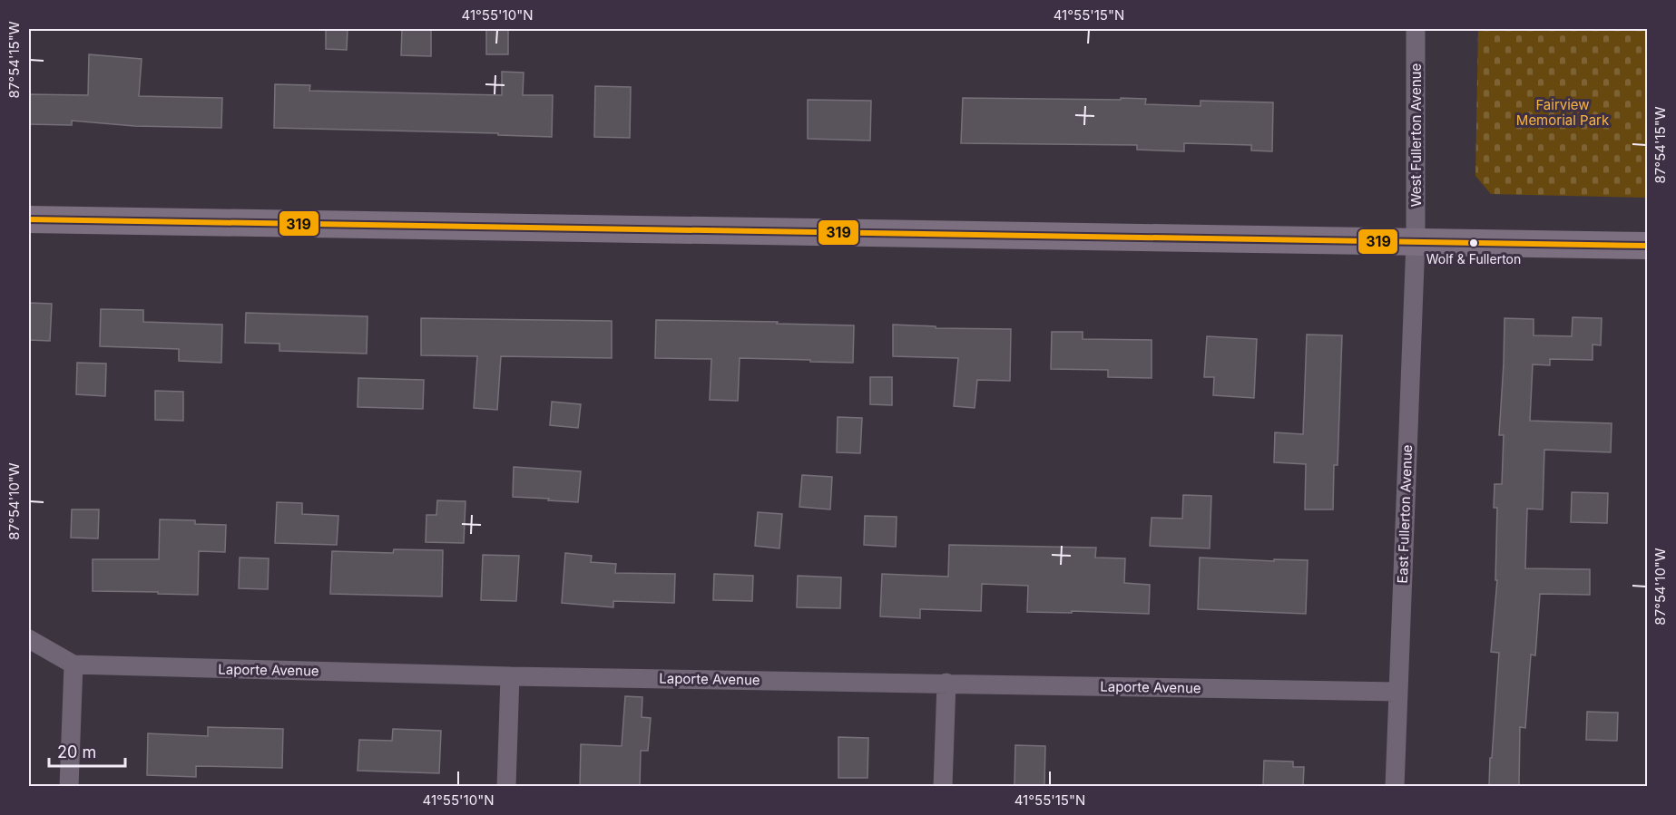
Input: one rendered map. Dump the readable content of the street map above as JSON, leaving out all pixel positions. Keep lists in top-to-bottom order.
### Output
{
  "streets": {
    "street": ["West Fullerton Avenue", "East Fullerton Avenue", "Laporte Avenue"]
  },
  "crossings": [
    ["West Fullerton Avenue", "East Fullerton Avenue"],
    ["East Fullerton Avenue", "Laporte Avenue"]
  ],
  "parks": ["Fairview Memorial Park"],
  "places": ["Wolf & Fullerton"],
  "lines": ["transit line 319"],
  "scale_bar": "20 m",
  "coordinates": [
    "41°55'10\"N",
    "41°55'15\"N",
    "87°54'15\"W",
    "87°54'10\"W"
  ]
}
